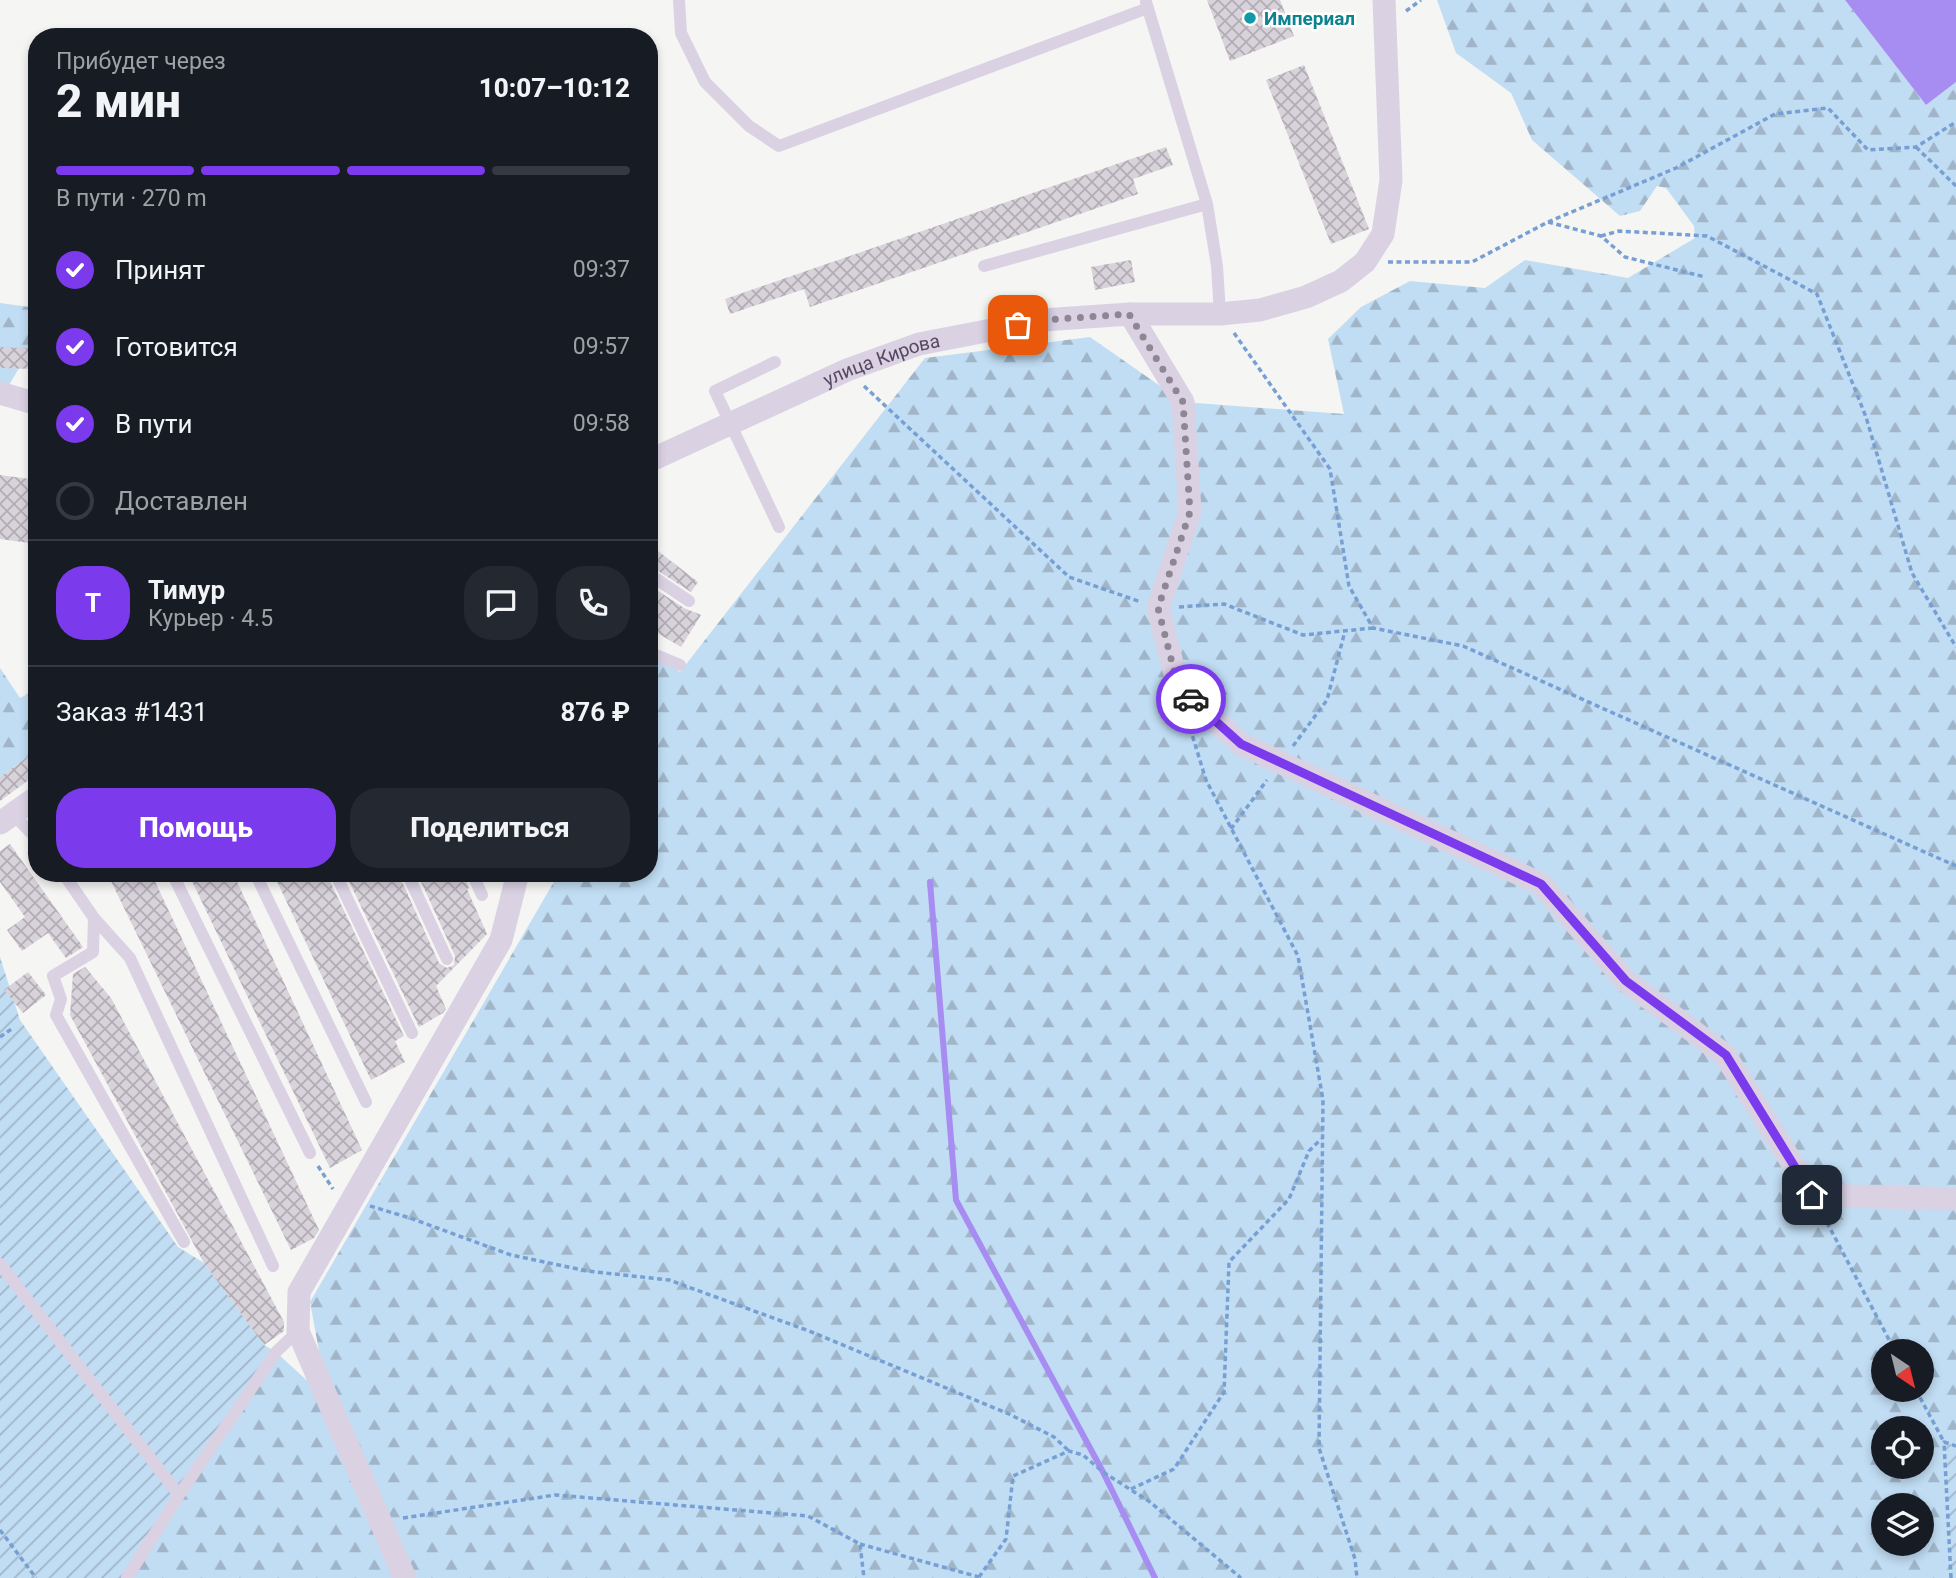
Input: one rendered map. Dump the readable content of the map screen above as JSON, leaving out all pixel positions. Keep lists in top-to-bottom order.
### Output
{
  "streets": {
    "street": ["улица Кирова"]
  },
  "places": ["Империал"],
  "north": "bottom right",
  "page": {
    "heading": ["2 мин", "Прибудет через", "10:07–10:12"],
    "panel": [
      "Тимур",
      "Курьер · 4.5",
      "Заказ #1431",
      "876 ₽"
    ],
    "bar": "В пути · 270 m",
    "list": [
      ["Принят", "09:37"],
      ["Готовится", "09:57"],
      ["В пути", "09:58"],
      "Доставлен"
    ],
    "round": "Т",
    "buttons": ["Помощь", "Поделиться"]
  }
}
